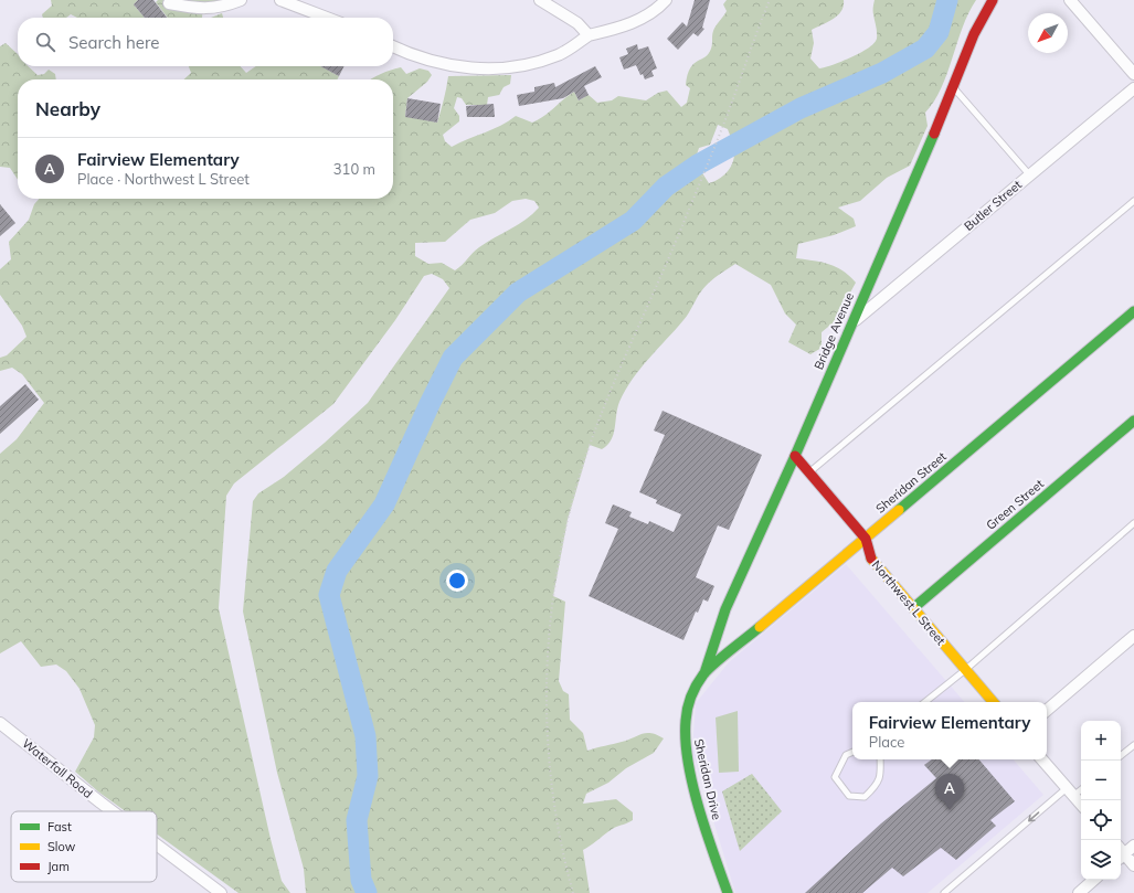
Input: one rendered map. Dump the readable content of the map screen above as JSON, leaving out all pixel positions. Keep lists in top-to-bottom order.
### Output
{
  "streets": {
    "street": [
      "Butler Street",
      "Bridge Avenue",
      "Sheridan Street",
      "Green Street",
      "Northwest L Street",
      "Waterfall Road",
      "Sheridan Drive"
    ]
  },
  "crossings": [
    ["Butler Street", "Bridge Avenue"],
    ["Bridge Avenue", "Sheridan Street"],
    ["Bridge Avenue", "Northwest L Street"],
    ["Bridge Avenue", "Sheridan Drive"],
    ["Sheridan Street", "Northwest L Street"],
    ["Sheridan Street", "Sheridan Drive"],
    ["Green Street", "Northwest L Street"]
  ],
  "legend": ["Fast", "Slow", "Jam"],
  "north": "bottom left",
  "page": {
    "search": "Search here",
    "heading": "Nearby",
    "list": [
      {
        "mark": "A",
        "name": "Fairview Elementary",
        "note": "Place · Northwest L Street",
        "value": "310 m"
      }
    ],
    "popup": ["Fairview Elementary", "Place"],
    "map_buttons": ["+", "−"],
    "pins": "A"
  }
}
